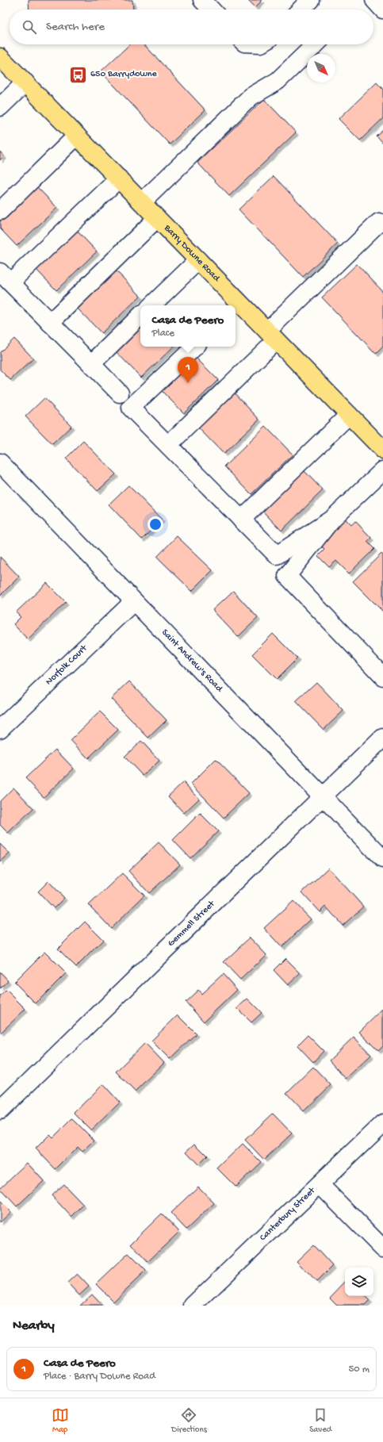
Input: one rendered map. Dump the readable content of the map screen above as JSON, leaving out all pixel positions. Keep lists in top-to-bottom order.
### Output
{
  "streets": {
    "main road": ["Barry Downe Road"],
    "street": [
      "Saint Andrew's Road",
      "Norfolk Court",
      "Gemmell Street",
      "Canterbury Street"
    ]
  },
  "crossings": [
    ["Saint Andrew's Road", "Norfolk Court"],
    ["Saint Andrew's Road", "Gemmell Street"]
  ],
  "places": {
    "bus stop": ["650 Barrydowne"]
  },
  "north": "bottom right",
  "page": {
    "search": "Search here",
    "popup": ["Casa de Peero", "Place"],
    "pins": "1",
    "heading": "Nearby",
    "list": [
      {
        "mark": "1",
        "name": "Casa de Peero",
        "note": "Place · Barry Downe Road",
        "value": "50 m"
      }
    ],
    "nav": ["Map", "Directions", "Saved"]
  }
}
